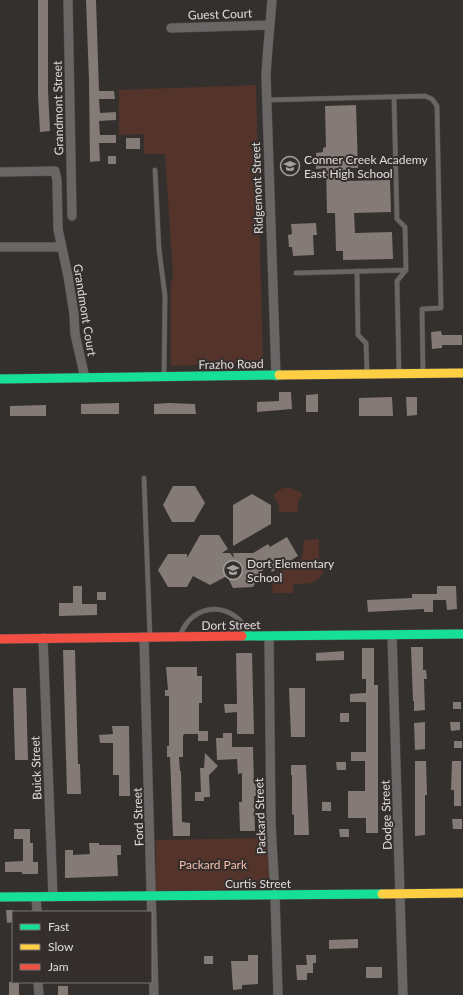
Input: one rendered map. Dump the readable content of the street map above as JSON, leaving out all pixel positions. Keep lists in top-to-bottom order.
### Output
{
  "streets": {
    "street": [
      "Guest Court",
      "Grandmont Street",
      "Ridgemont Street",
      "Grandmont Court",
      "Frazho Road",
      "Dort Street",
      "Buick Street",
      "Dodge Street",
      "Packard Street",
      "Ford Street",
      "Curtis Street"
    ]
  },
  "crossings": [
    ["Guest Court", "Ridgemont Street"],
    ["Ridgemont Street", "Frazho Road"],
    ["Grandmont Court", "Frazho Road"],
    ["Dort Street", "Buick Street"],
    ["Dort Street", "Dodge Street"],
    ["Dort Street", "Packard Street"],
    ["Dort Street", "Ford Street"],
    ["Buick Street", "Curtis Street"],
    ["Dodge Street", "Curtis Street"],
    ["Packard Street", "Curtis Street"],
    ["Ford Street", "Curtis Street"]
  ],
  "parks": ["Packard Park"],
  "places": {
    "school or university": ["Conner Creek Academy East High School", "Dort Elementary School"]
  },
  "legend": ["Fast", "Slow", "Jam"]
}
